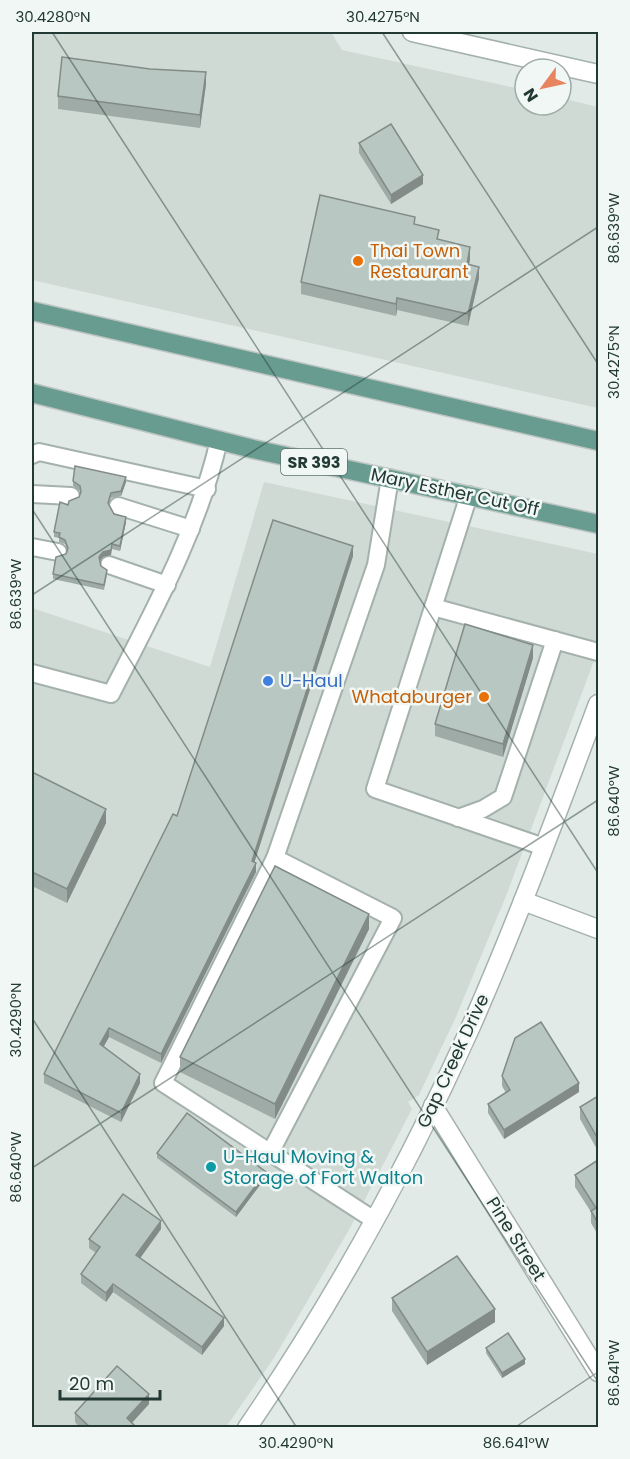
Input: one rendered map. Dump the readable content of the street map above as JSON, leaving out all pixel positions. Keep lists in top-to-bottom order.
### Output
{
  "streets": {
    "main road": ["SR 393", "Mary Esther Cut Off"],
    "street": ["Gap Creek Drive", "Pine Street"]
  },
  "crossings": [
    ["Gap Creek Drive", "Pine Street"]
  ],
  "places": [
    "Thai Town Restaurant",
    "U-Haul",
    "Whataburger",
    "U-Haul Moving & Storage of Fort Walton"
  ],
  "scale_bar": "20 m",
  "north": "bottom left",
  "coordinates": [
    "30.4280°N",
    "30.4275°N",
    "86.639°W",
    "86.640°W",
    "30.4290°N",
    "86.641°W"
  ]
}
